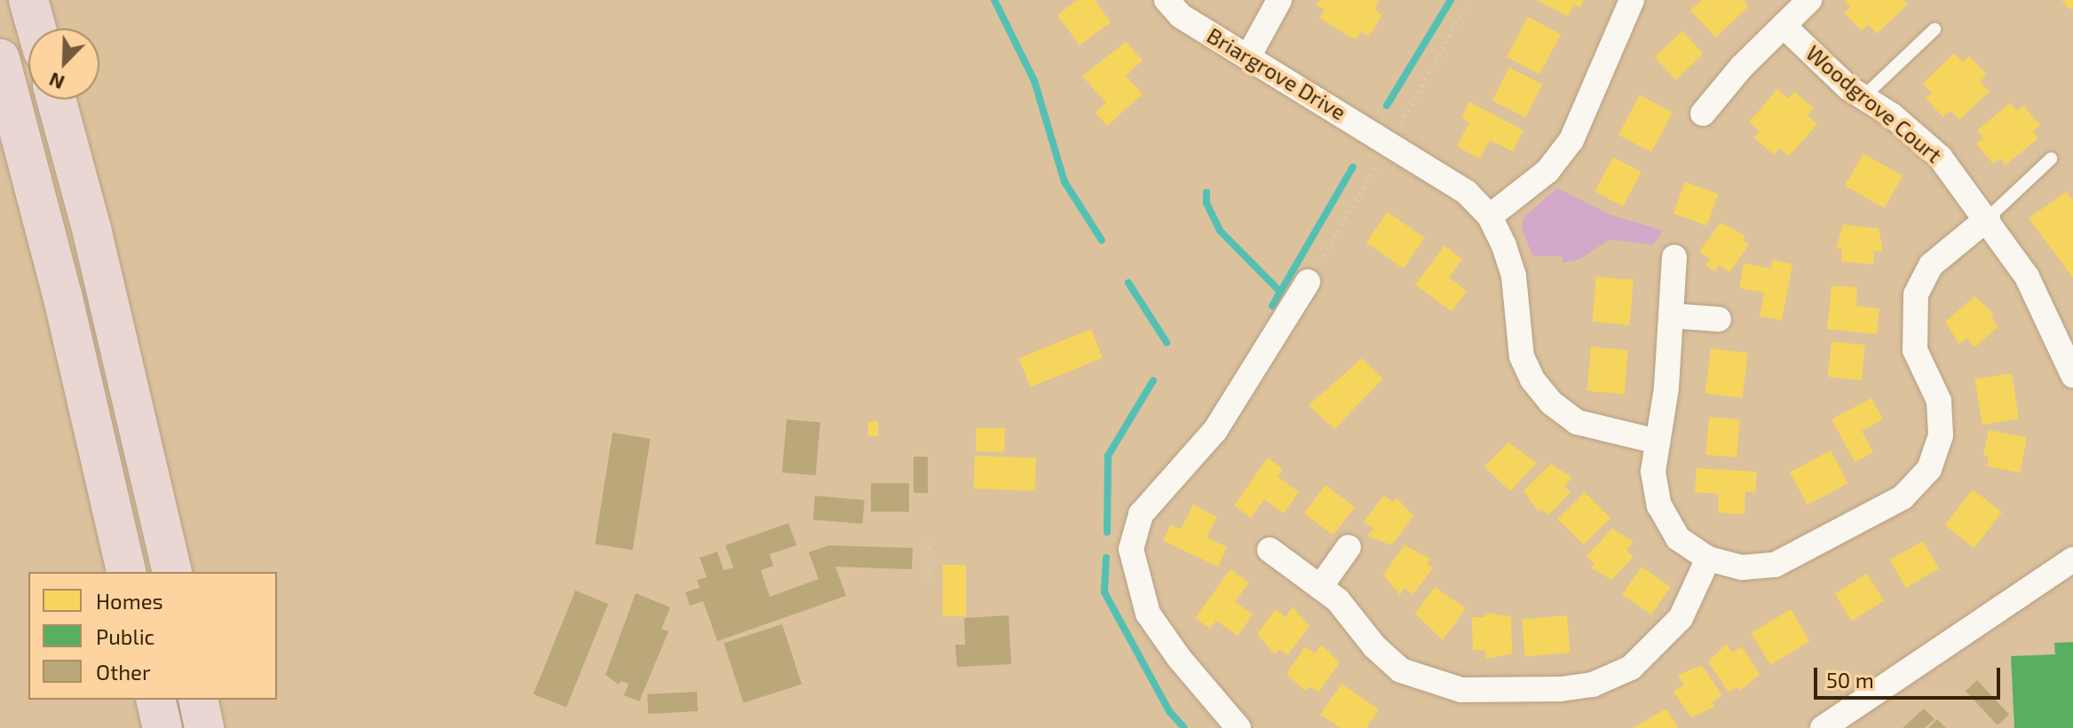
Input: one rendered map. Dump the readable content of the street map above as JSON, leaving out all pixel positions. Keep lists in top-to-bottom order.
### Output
{
  "streets": {
    "street": ["Briargrove Drive", "Woodgrove Court"]
  },
  "legend": ["Homes", "Public", "Other"],
  "scale_bar": "50 m",
  "north": "bottom left"
}
